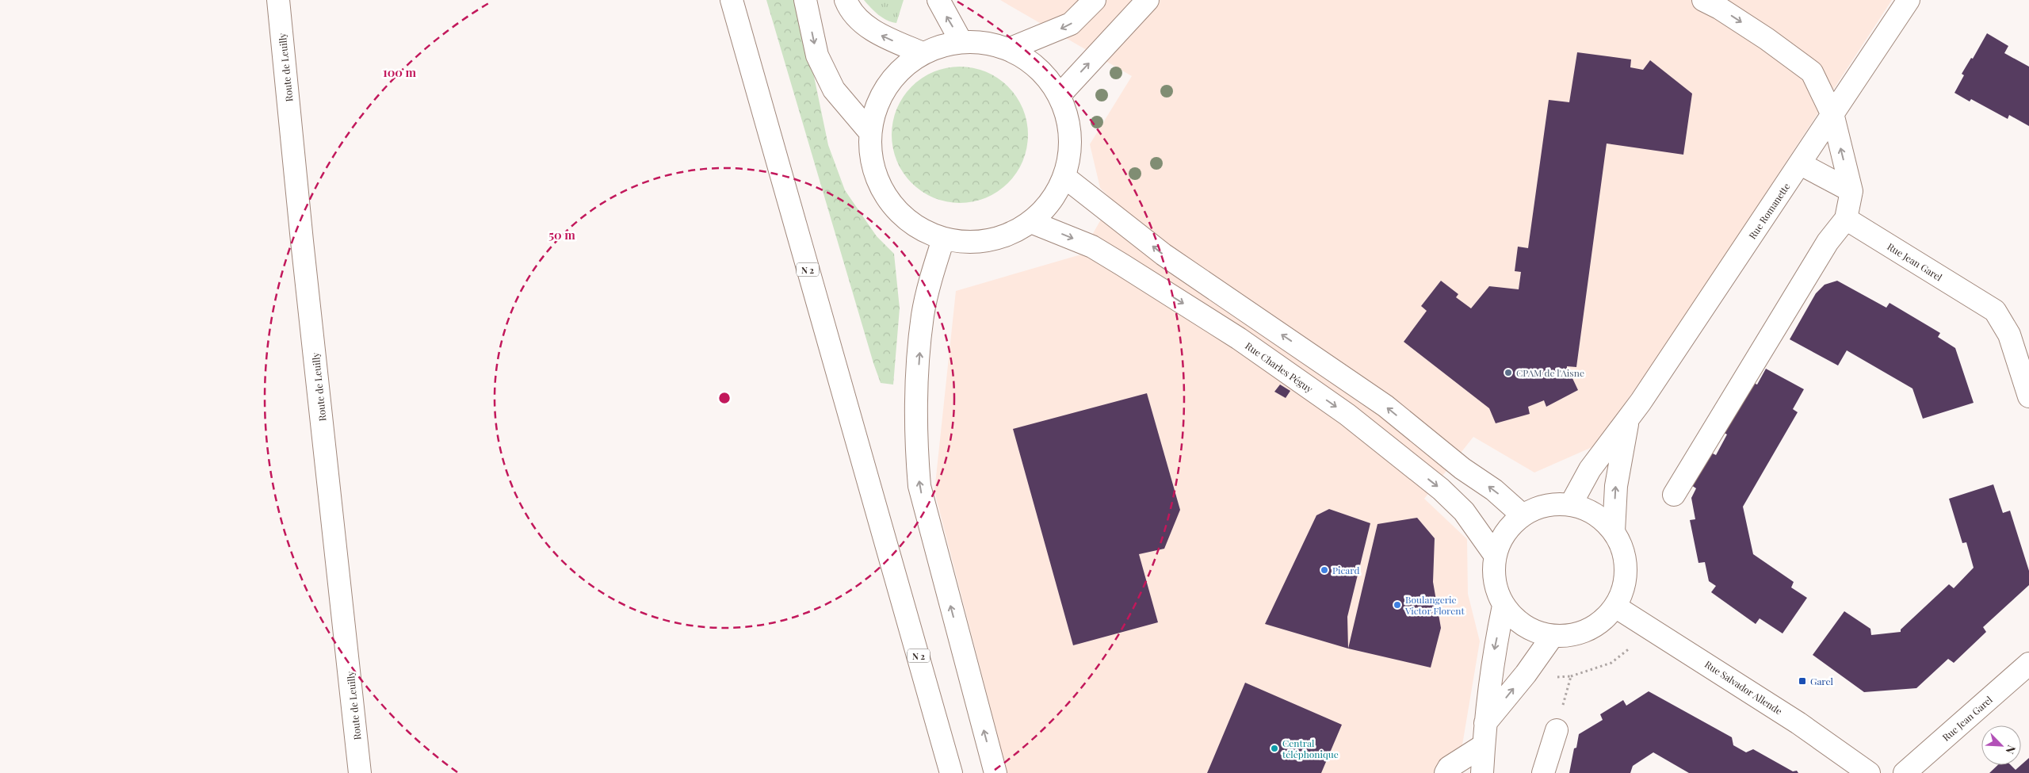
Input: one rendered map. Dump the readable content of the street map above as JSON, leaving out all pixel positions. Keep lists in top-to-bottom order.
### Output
{
  "streets": {
    "main road": [
      "Route de Leuilly",
      "Rue Romanette",
      "Rue Jean Garel",
      "N 2",
      "Rue Charles Péguy",
      "Rue Salvador Allende"
    ]
  },
  "crossings": [
    ["Rue Romanette", "Rue Charles Péguy"],
    ["Rue Romanette", "Rue Salvador Allende"],
    ["Rue Charles Péguy", "Rue Salvador Allende"]
  ],
  "places": {
    "other": [
      "CPAM de l'Aisne",
      "Picard",
      "Boulangerie Victor Florent",
      "Central téléphonique"
    ],
    "transit": ["Garel"]
  },
  "north": "bottom right",
  "rings": ["100 m", "50 m"]
}
